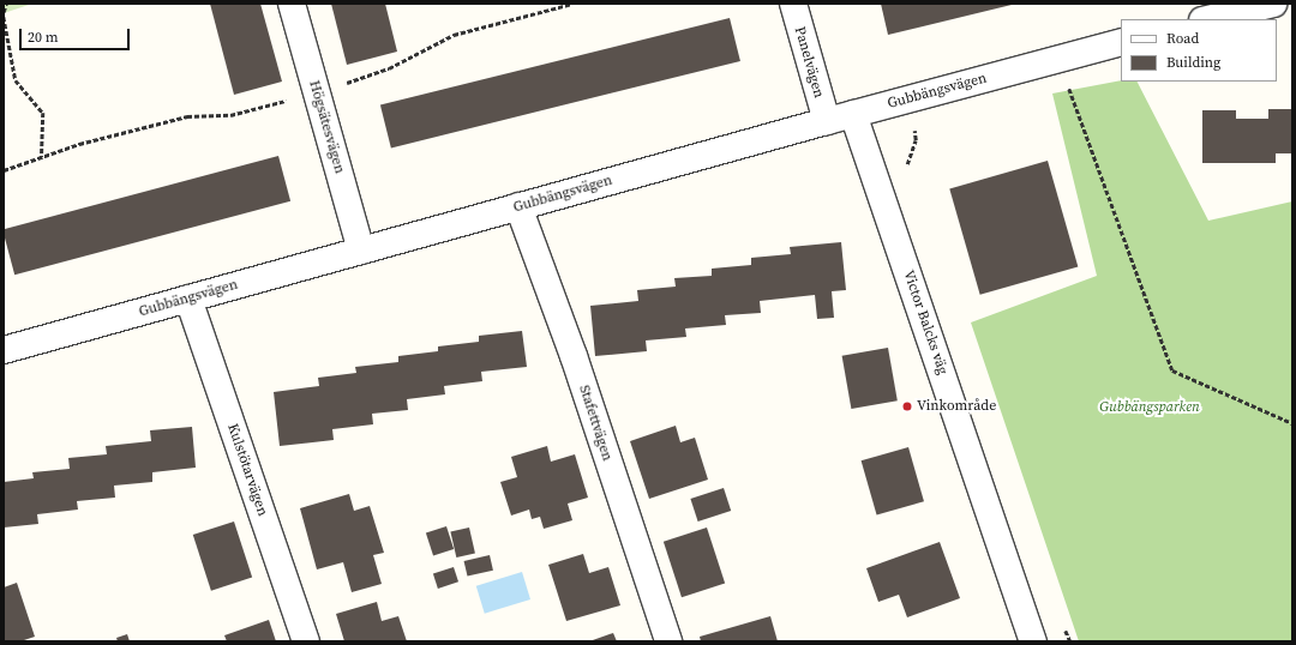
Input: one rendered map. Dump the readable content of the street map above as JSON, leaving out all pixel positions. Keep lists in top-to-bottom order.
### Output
{
  "streets": {
    "street": [
      "Panelvägen",
      "Gubbängsvägen",
      "Högsätesvägen",
      "Victor Balcks väg",
      "Stafettvägen",
      "Kulstötarvägen"
    ]
  },
  "crossings": [
    ["Panelvägen", "Gubbängsvägen"],
    ["Gubbängsvägen", "Högsätesvägen"],
    ["Gubbängsvägen", "Victor Balcks väg"],
    ["Gubbängsvägen", "Stafettvägen"],
    ["Gubbängsvägen", "Kulstötarvägen"]
  ],
  "parks": ["Gubbängsparken"],
  "places": ["Vinkområde"],
  "legend": ["Road", "Building"],
  "scale_bar": "20 m"
}
